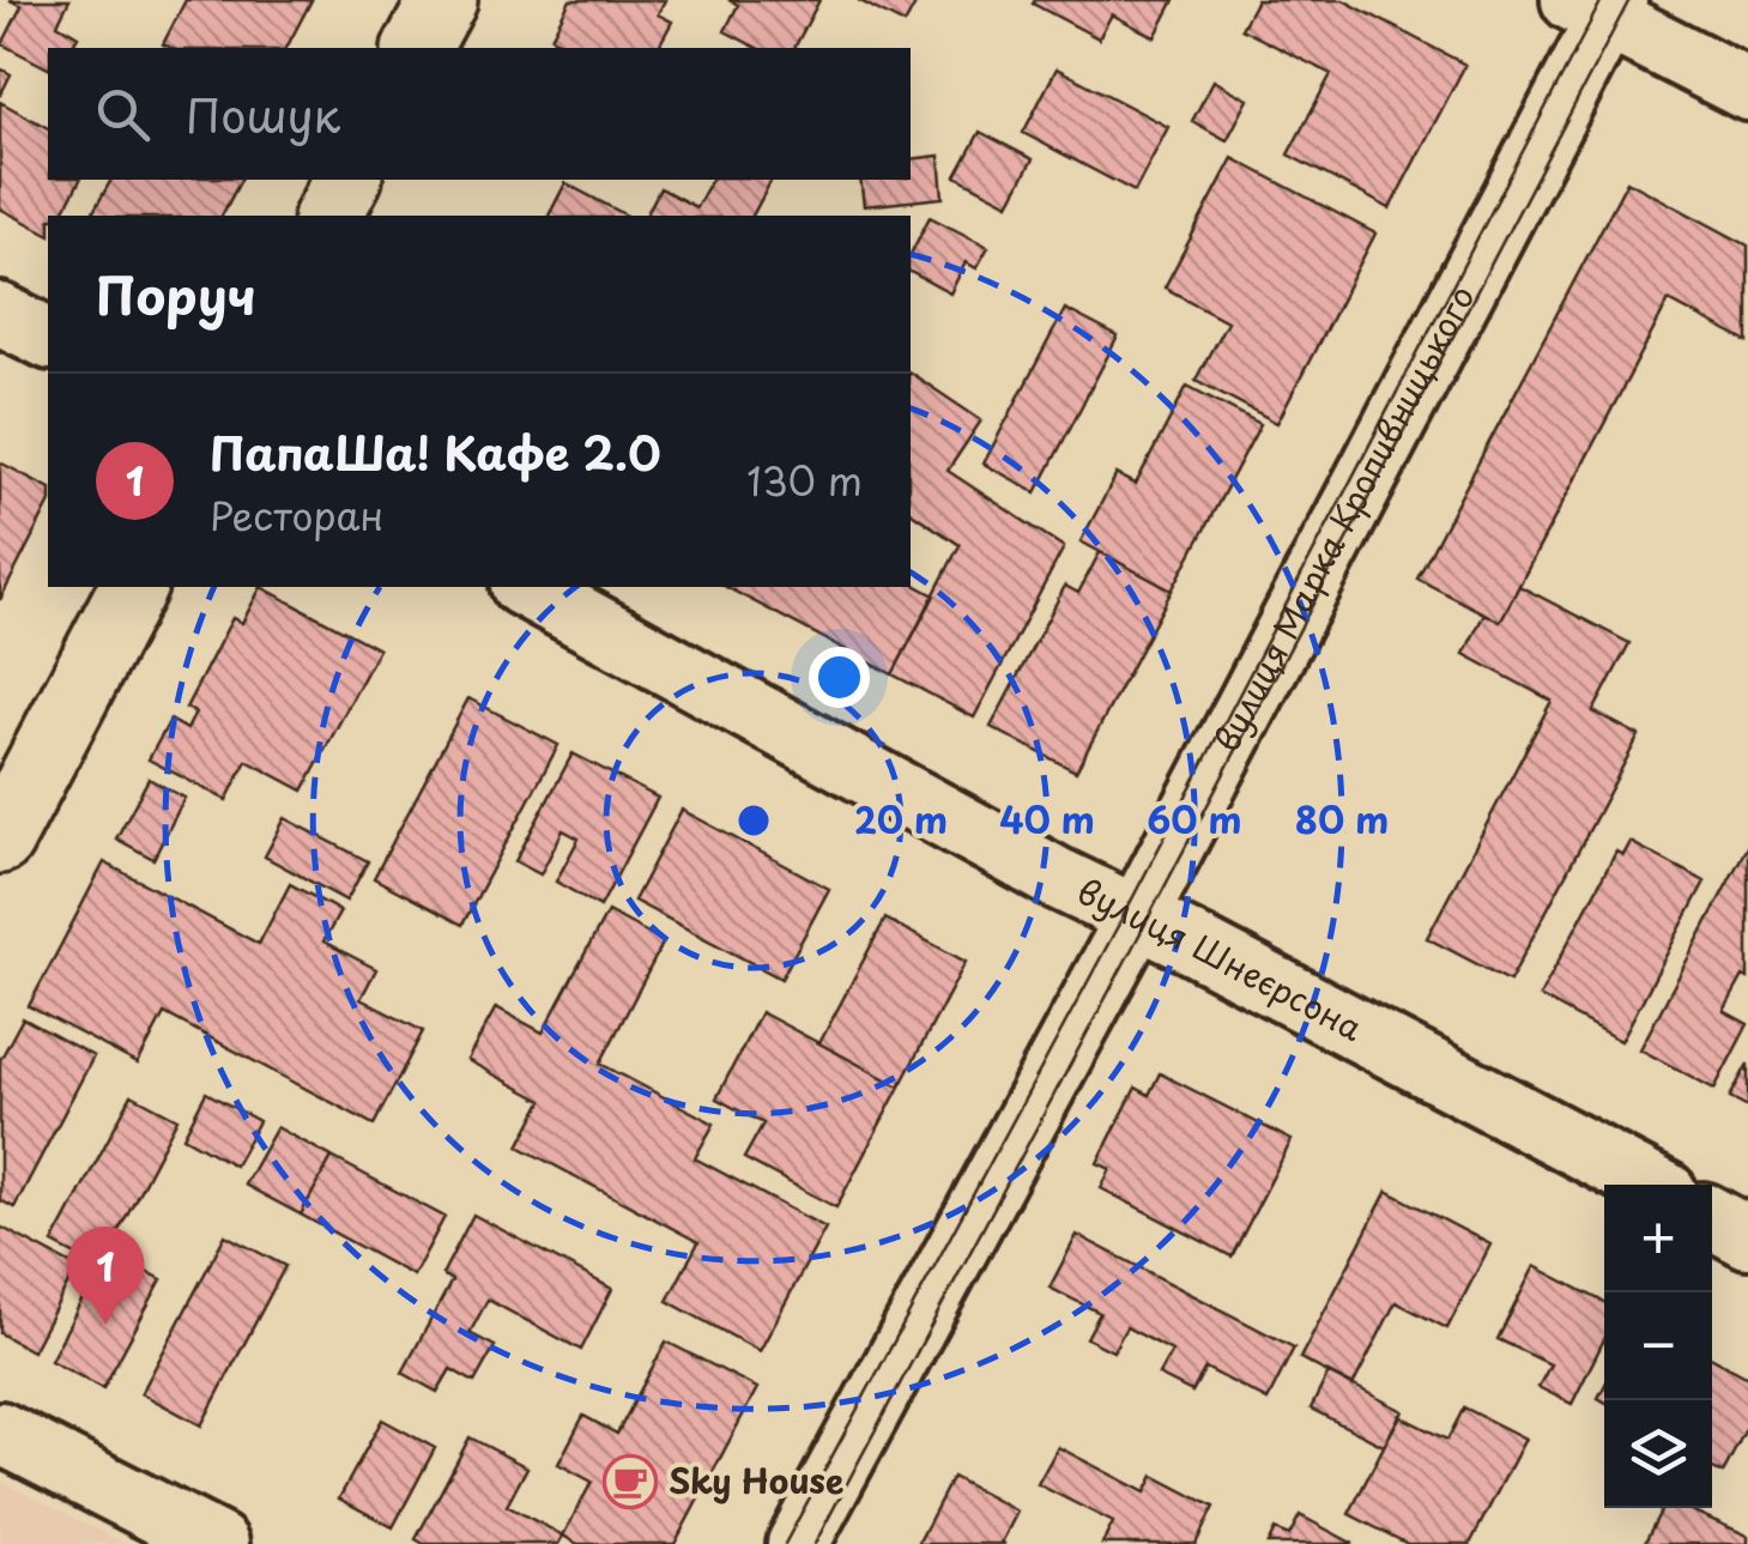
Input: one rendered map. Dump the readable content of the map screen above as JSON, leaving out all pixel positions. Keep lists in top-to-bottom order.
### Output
{
  "streets": {
    "street": ["вулиця Марка Кропивницького", "вулиця Шнеєрсона"]
  },
  "crossings": [
    ["вулиця Марка Кропивницького", "вулиця Шнеєрсона"]
  ],
  "places": {
    "cafe": ["Sky House"]
  },
  "page": {
    "search": "Пошук",
    "heading": "Поруч",
    "list": [
      {
        "mark": "1",
        "name": "ПапаШа! Кафе 2.0",
        "note": "Ресторан",
        "value": "130 m"
      }
    ],
    "map_buttons": ["+", "−"],
    "pins": "1"
  },
  "rings": [
    "20 m",
    "40 m",
    "60 m",
    "80 m"
  ]
}
